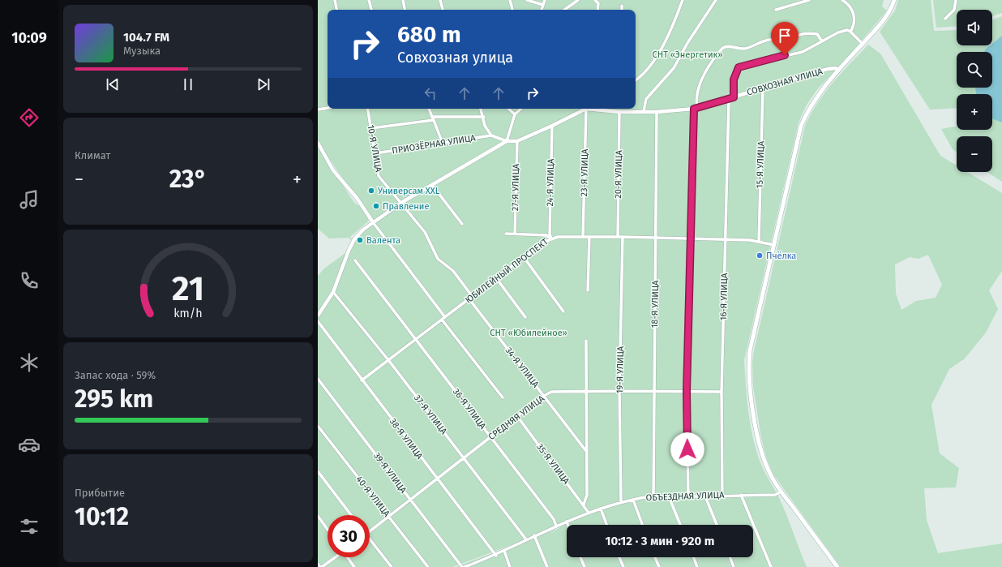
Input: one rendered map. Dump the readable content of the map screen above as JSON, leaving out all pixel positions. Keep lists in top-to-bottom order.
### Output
{
  "streets": {
    "street": [
      "СОВХОЗНАЯ УЛИЦА",
      "ПРИОЗЁРНАЯ УЛИЦА",
      "10-Я УЛИЦА",
      "15-Я УЛИЦА",
      "23-Я УЛИЦА",
      "20-Я УЛИЦА",
      "24-Я УЛИЦА",
      "27-Я УЛИЦА",
      "ЮБИЛЕЙНЫЙ ПРОСПЕКТ",
      "16-Я УЛИЦА",
      "18-Я УЛИЦА",
      "34-Я УЛИЦА",
      "19-Я УЛИЦА",
      "36-Я УЛИЦА",
      "37-Я УЛИЦА",
      "СРЕДНЯЯ УЛИЦА",
      "38-Я УЛИЦА",
      "35-Я УЛИЦА",
      "39-Я УЛИЦА",
      "40-Я УЛИЦА",
      "ОБЪЕЗДНАЯ УЛИЦА"
    ]
  },
  "crossings": [
    ["СОВХОЗНАЯ УЛИЦА", "15-Я УЛИЦА"],
    ["СОВХОЗНАЯ УЛИЦА", "23-Я УЛИЦА"],
    ["СОВХОЗНАЯ УЛИЦА", "20-Я УЛИЦА"],
    ["СОВХОЗНАЯ УЛИЦА", "16-Я УЛИЦА"],
    ["СОВХОЗНАЯ УЛИЦА", "18-Я УЛИЦА"],
    ["ПРИОЗЁРНАЯ УЛИЦА", "10-Я УЛИЦА"],
    ["10-Я УЛИЦА", "ЮБИЛЕЙНЫЙ ПРОСПЕКТ"],
    ["15-Я УЛИЦА", "ЮБИЛЕЙНЫЙ ПРОСПЕКТ"],
    ["23-Я УЛИЦА", "ЮБИЛЕЙНЫЙ ПРОСПЕКТ"],
    ["20-Я УЛИЦА", "ЮБИЛЕЙНЫЙ ПРОСПЕКТ"],
    ["24-Я УЛИЦА", "ЮБИЛЕЙНЫЙ ПРОСПЕКТ"],
    ["ЮБИЛЕЙНЫЙ ПРОСПЕКТ", "16-Я УЛИЦА"],
    ["ЮБИЛЕЙНЫЙ ПРОСПЕКТ", "18-Я УЛИЦА"],
    ["ЮБИЛЕЙНЫЙ ПРОСПЕКТ", "34-Я УЛИЦА"],
    ["ЮБИЛЕЙНЫЙ ПРОСПЕКТ", "19-Я УЛИЦА"],
    ["ЮБИЛЕЙНЫЙ ПРОСПЕКТ", "36-Я УЛИЦА"],
    ["ЮБИЛЕЙНЫЙ ПРОСПЕКТ", "37-Я УЛИЦА"],
    ["ЮБИЛЕЙНЫЙ ПРОСПЕКТ", "38-Я УЛИЦА"],
    ["16-Я УЛИЦА", "СРЕДНЯЯ УЛИЦА"],
    ["16-Я УЛИЦА", "ОБЪЕЗДНАЯ УЛИЦА"],
    ["18-Я УЛИЦА", "СРЕДНЯЯ УЛИЦА"],
    ["18-Я УЛИЦА", "ОБЪЕЗДНАЯ УЛИЦА"],
    ["34-Я УЛИЦА", "СРЕДНЯЯ УЛИЦА"],
    ["19-Я УЛИЦА", "СРЕДНЯЯ УЛИЦА"],
    ["19-Я УЛИЦА", "ОБЪЕЗДНАЯ УЛИЦА"],
    ["36-Я УЛИЦА", "СРЕДНЯЯ УЛИЦА"],
    ["36-Я УЛИЦА", "ОБЪЕЗДНАЯ УЛИЦА"],
    ["37-Я УЛИЦА", "СРЕДНЯЯ УЛИЦА"],
    ["37-Я УЛИЦА", "ОБЪЕЗДНАЯ УЛИЦА"],
    ["СРЕДНЯЯ УЛИЦА", "38-Я УЛИЦА"],
    ["СРЕДНЯЯ УЛИЦА", "35-Я УЛИЦА"],
    ["СРЕДНЯЯ УЛИЦА", "39-Я УЛИЦА"],
    ["СРЕДНЯЯ УЛИЦА", "40-Я УЛИЦА"],
    ["38-Я УЛИЦА", "ОБЪЕЗДНАЯ УЛИЦА"],
    ["35-Я УЛИЦА", "ОБЪЕЗДНАЯ УЛИЦА"]
  ],
  "parks": ["СНТ «Энергетик»", "СНТ «Юбилейное»"],
  "places": [
    "Универсам XXL",
    "Правление",
    "Валента",
    "Пчёлка"
  ],
  "page": {
    "tabs": "10:09",
    "map_buttons": ["+", "−"],
    "turn": ["680 m", "Совхозная улица"],
    "song": ["104.7 FM", "Музыка"],
    "tile": [
      "Климат",
      ["Запас хода · 59%", "295 km"],
      ["Прибытие", "10:12"]
    ],
    "heat": ["−", "23°", "+"],
    "limit": "30",
    "trip": "10:12 · 3 мин · 920 m",
    "gauge": ["21", "km/h"]
  }
}
